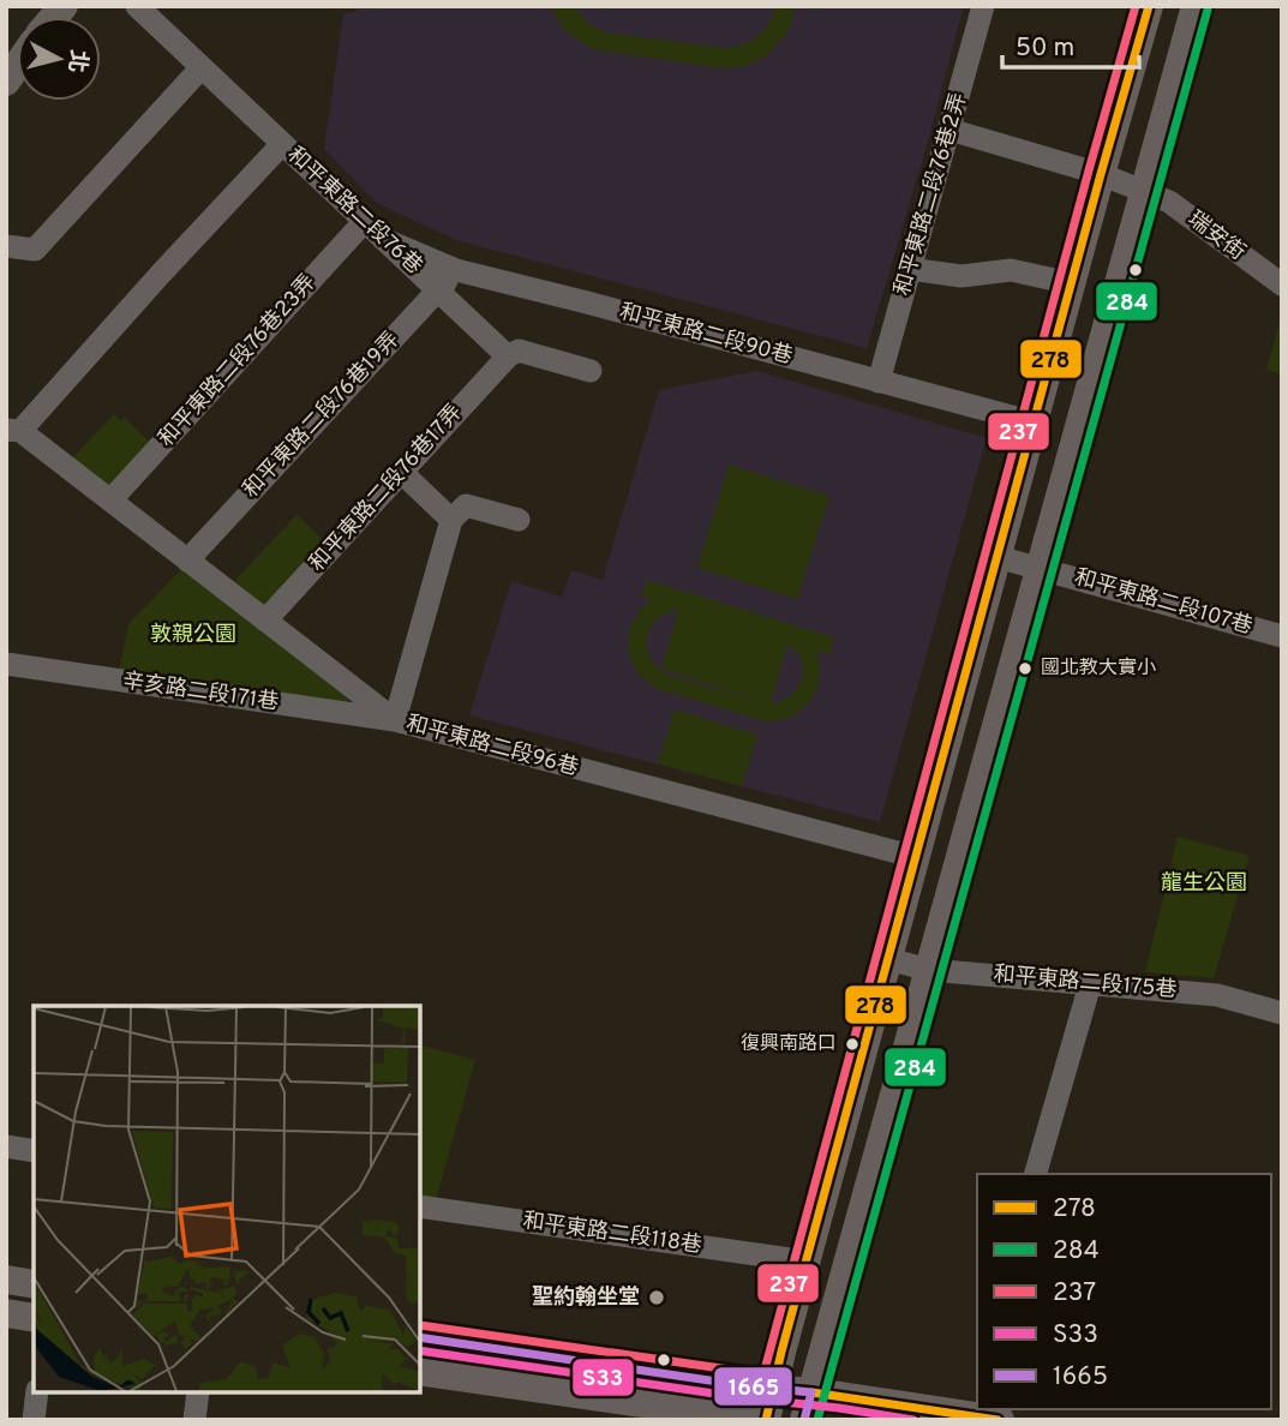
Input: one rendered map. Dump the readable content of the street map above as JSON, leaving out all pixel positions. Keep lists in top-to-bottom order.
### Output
{
  "streets": {
    "street": [
      "和平東路二段76巷2弄",
      "和平東路二段76巷",
      "瑞安街",
      "和平東路二段90巷",
      "和平東路二段76巷23弄",
      "和平東路二段76巷19弄",
      "和平東路二段76巷17弄",
      "和平東路二段107巷",
      "辛亥路二段171巷",
      "和平東路二段96巷",
      "和平東路二段175巷",
      "和平東路二段118巷"
    ]
  },
  "crossings": [
    ["和平東路二段76巷2弄", "瑞安街"],
    ["和平東路二段76巷2弄", "和平東路二段90巷"],
    ["和平東路二段76巷", "和平東路二段90巷"],
    ["和平東路二段76巷", "和平東路二段76巷23弄"],
    ["和平東路二段76巷", "和平東路二段76巷19弄"],
    ["和平東路二段76巷", "和平東路二段76巷17弄"],
    ["和平東路二段90巷", "和平東路二段76巷19弄"],
    ["和平東路二段76巷23弄", "和平東路二段96巷"],
    ["和平東路二段76巷19弄", "和平東路二段96巷"],
    ["和平東路二段76巷17弄", "和平東路二段96巷"],
    ["辛亥路二段171巷", "和平東路二段96巷"]
  ],
  "parks": ["敦親公園", "龍生公園"],
  "places": ["國北教大實小", "復興南路口", "聖約翰坐堂"],
  "lines": [
    "transit line 278",
    "transit line 237",
    "transit line 284",
    "transit line 1665",
    "transit line S33"
  ],
  "legend": [
    "278",
    "284",
    "237",
    "S33",
    "1665"
  ],
  "scale_bar": "50 m",
  "north": "right"
}
